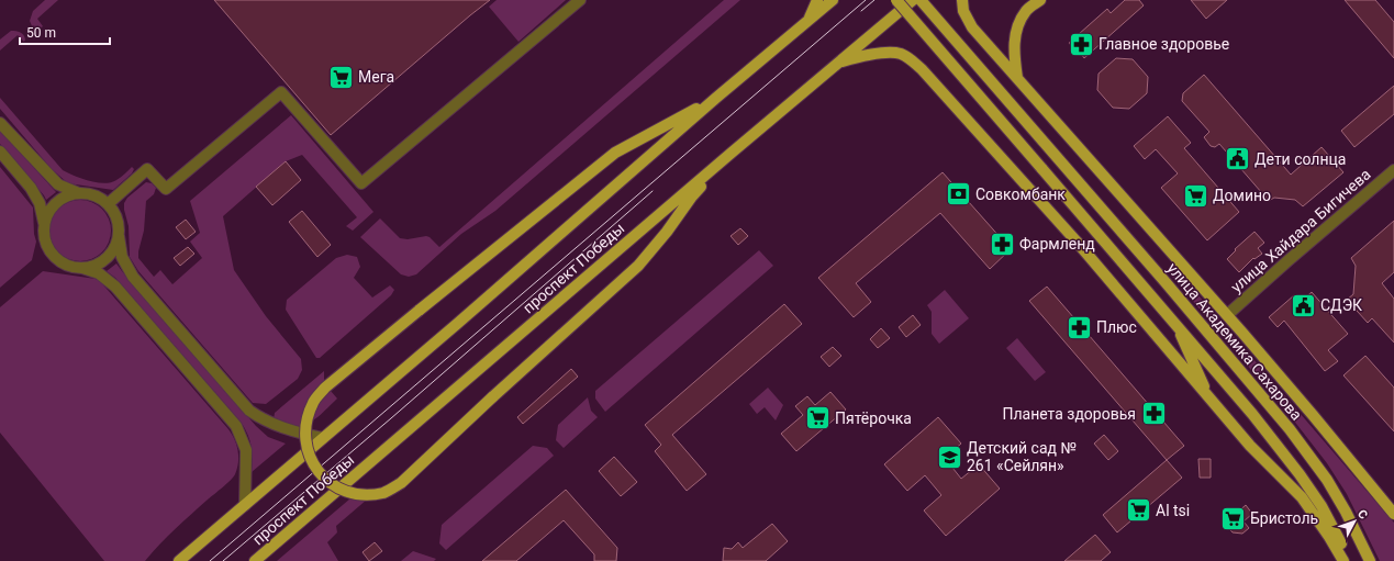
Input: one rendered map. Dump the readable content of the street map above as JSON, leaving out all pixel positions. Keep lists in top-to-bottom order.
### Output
{
  "streets": {
    "main road": ["проспект Победы", "улица Академика Сахарова"],
    "street": ["улица Хайдара Бигичева"]
  },
  "places": {
    "pharmacy": [
      "Главное здоровье",
      "Фармленд",
      "Плюс",
      "Планета здоровья"
    ],
    "supermarket": [
      "Мега",
      "Домино",
      "Пятёрочка",
      "Al tsi",
      "Бристоль"
    ],
    "public building": ["Дети солнца", "СДЭК"],
    "bank": ["Совкомбанк"],
    "school or university": ["Детский сад № 261 «Сейлян»"]
  },
  "scale_bar": "50 m",
  "north": "top right"
}
